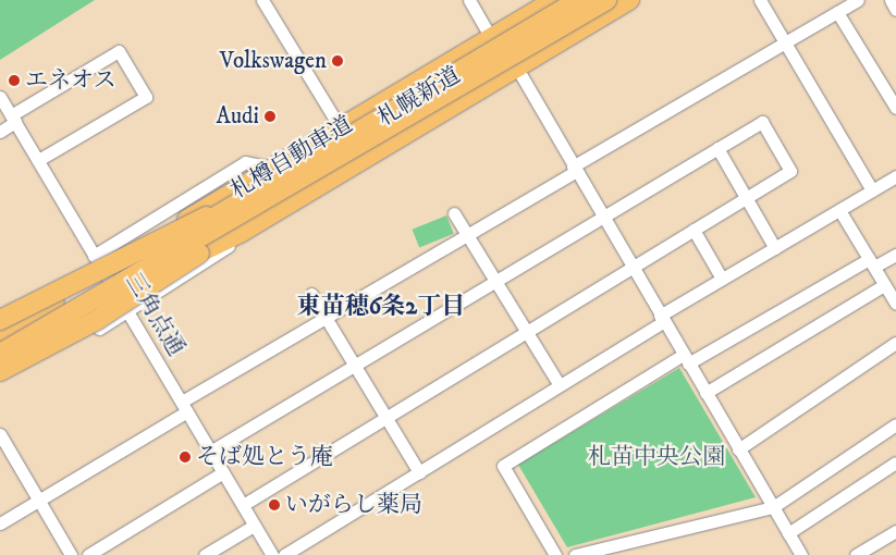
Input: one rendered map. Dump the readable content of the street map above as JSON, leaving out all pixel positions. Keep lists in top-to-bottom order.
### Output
{
  "streets": {
    "highway": ["札幌新道", "札樽自動車道"],
    "street": ["三角点通"]
  },
  "crossings": [
    ["札幌新道", "札樽自動車道"],
    ["札幌新道", "三角点通"]
  ],
  "districts": ["東苗穂6条2丁目"],
  "parks": ["札苗中央公園"],
  "places": [
    "Volkswagen",
    "エネオス",
    "Audi",
    "そば処とう庵",
    "いがらし薬局"
  ]
}
